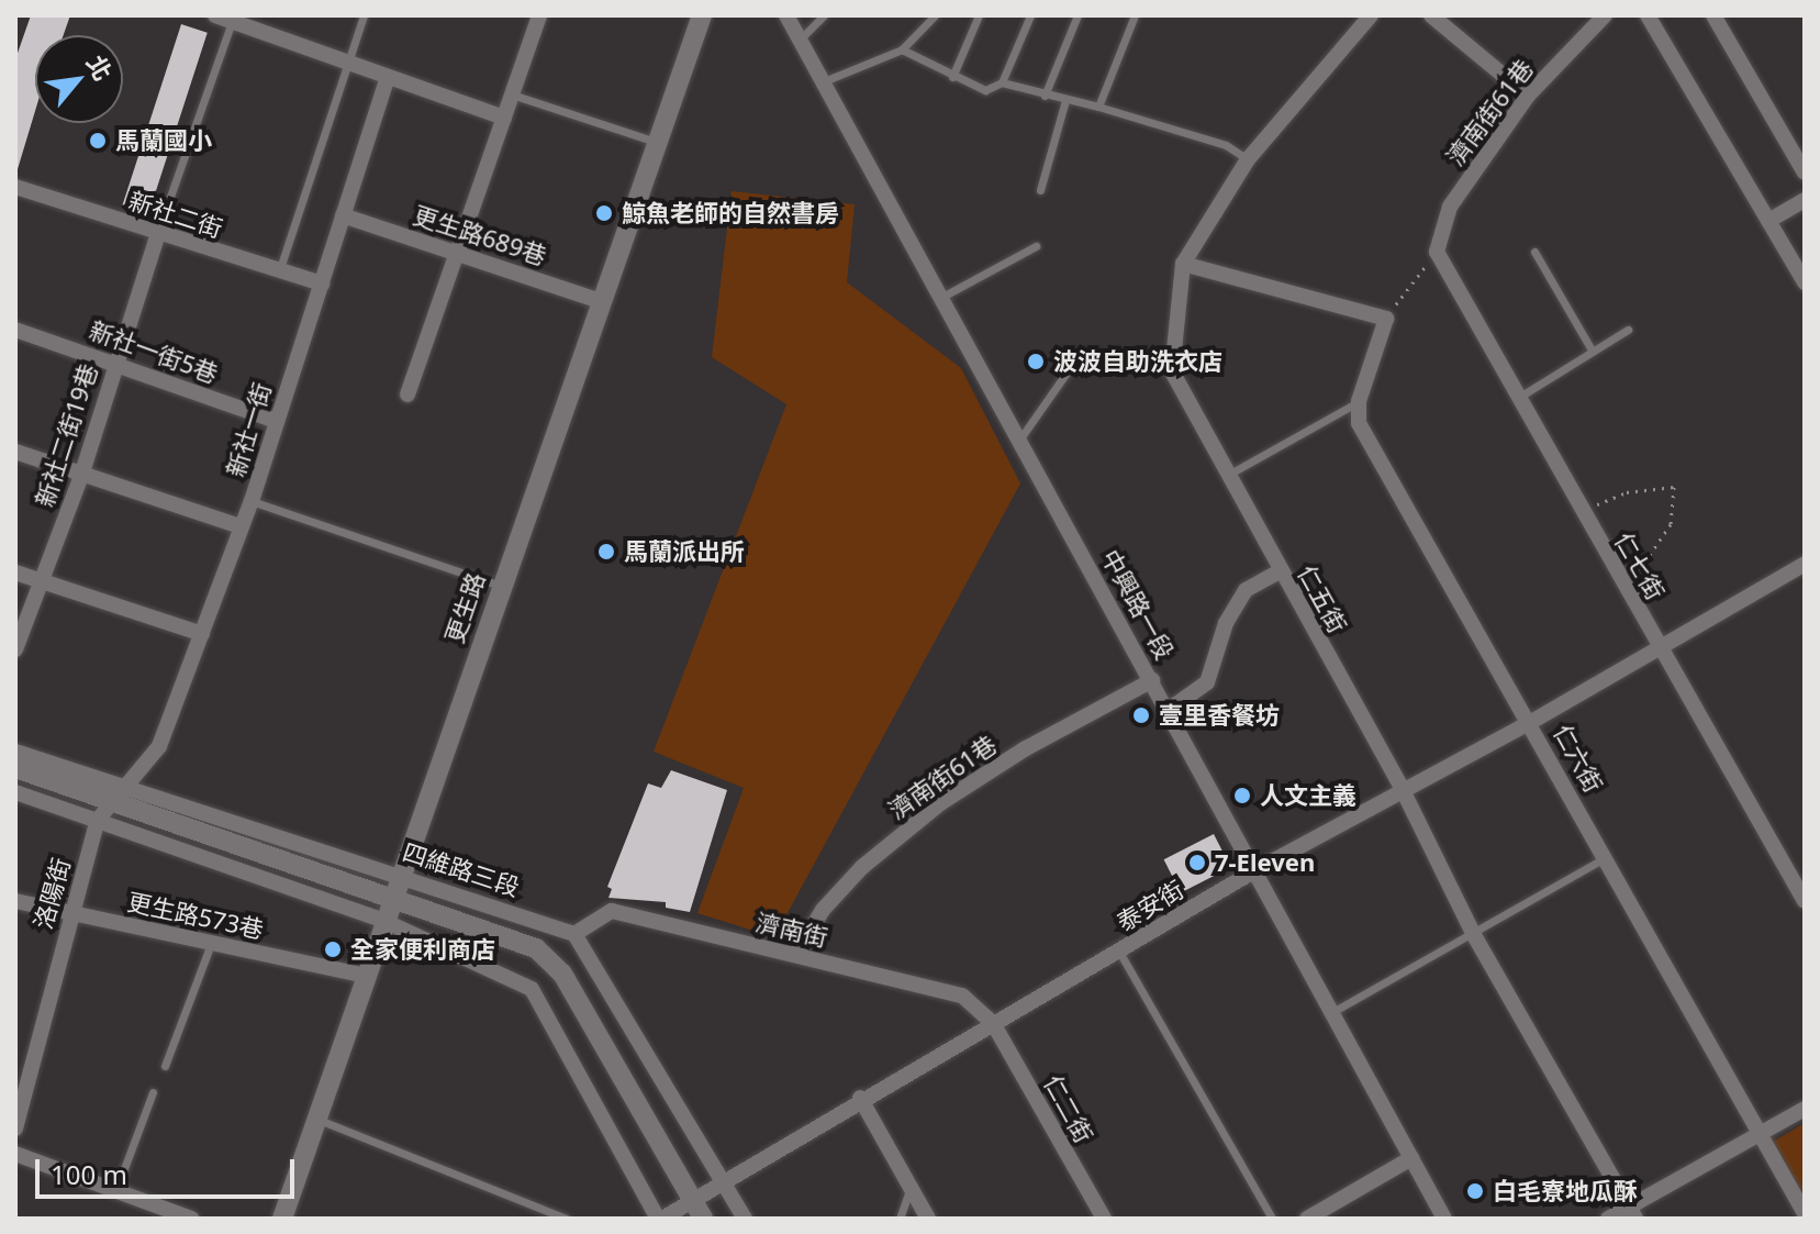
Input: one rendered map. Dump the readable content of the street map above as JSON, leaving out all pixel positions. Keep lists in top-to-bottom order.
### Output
{
  "streets": {
    "street": [
      "濟南街61巷",
      "新社二街",
      "更生路689巷",
      "新社一街5巷",
      "新社一街",
      "新社二街19巷",
      "仁七街",
      "仁五街",
      "中興路一段",
      "更生路",
      "仁六街",
      "四維路三段",
      "洛陽街",
      "泰安街",
      "更生路573巷",
      "濟南街",
      "仁二街"
    ]
  },
  "crossings": [
    ["濟南街61巷", "仁七街"],
    ["濟南街61巷", "中興路一段"],
    ["濟南街61巷", "濟南街"],
    ["新社二街", "新社一街"],
    ["新社二街", "新社二街19巷"],
    ["更生路689巷", "新社一街"],
    ["更生路689巷", "更生路"],
    ["新社一街5巷", "新社一街"],
    ["新社一街5巷", "新社二街19巷"],
    ["新社一街", "四維路三段"],
    ["新社一街", "洛陽街"],
    ["仁七街", "泰安街"],
    ["仁五街", "泰安街"],
    ["中興路一段", "泰安街"],
    ["更生路", "四維路三段"],
    ["更生路", "更生路573巷"],
    ["仁六街", "泰安街"],
    ["四維路三段", "洛陽街"],
    ["四維路三段", "濟南街"],
    ["洛陽街", "更生路573巷"],
    ["泰安街", "濟南街"],
    ["泰安街", "仁二街"],
    ["濟南街", "仁二街"]
  ],
  "places": [
    "馬蘭國小",
    "鯨魚老師的自然書房",
    "波波自助洗衣店",
    "馬蘭派出所",
    "壹里香餐坊",
    "人文主義",
    "7-Eleven",
    "全家便利商店",
    "白毛寮地瓜酥"
  ],
  "scale_bar": "100 m",
  "north": "top right"
}
